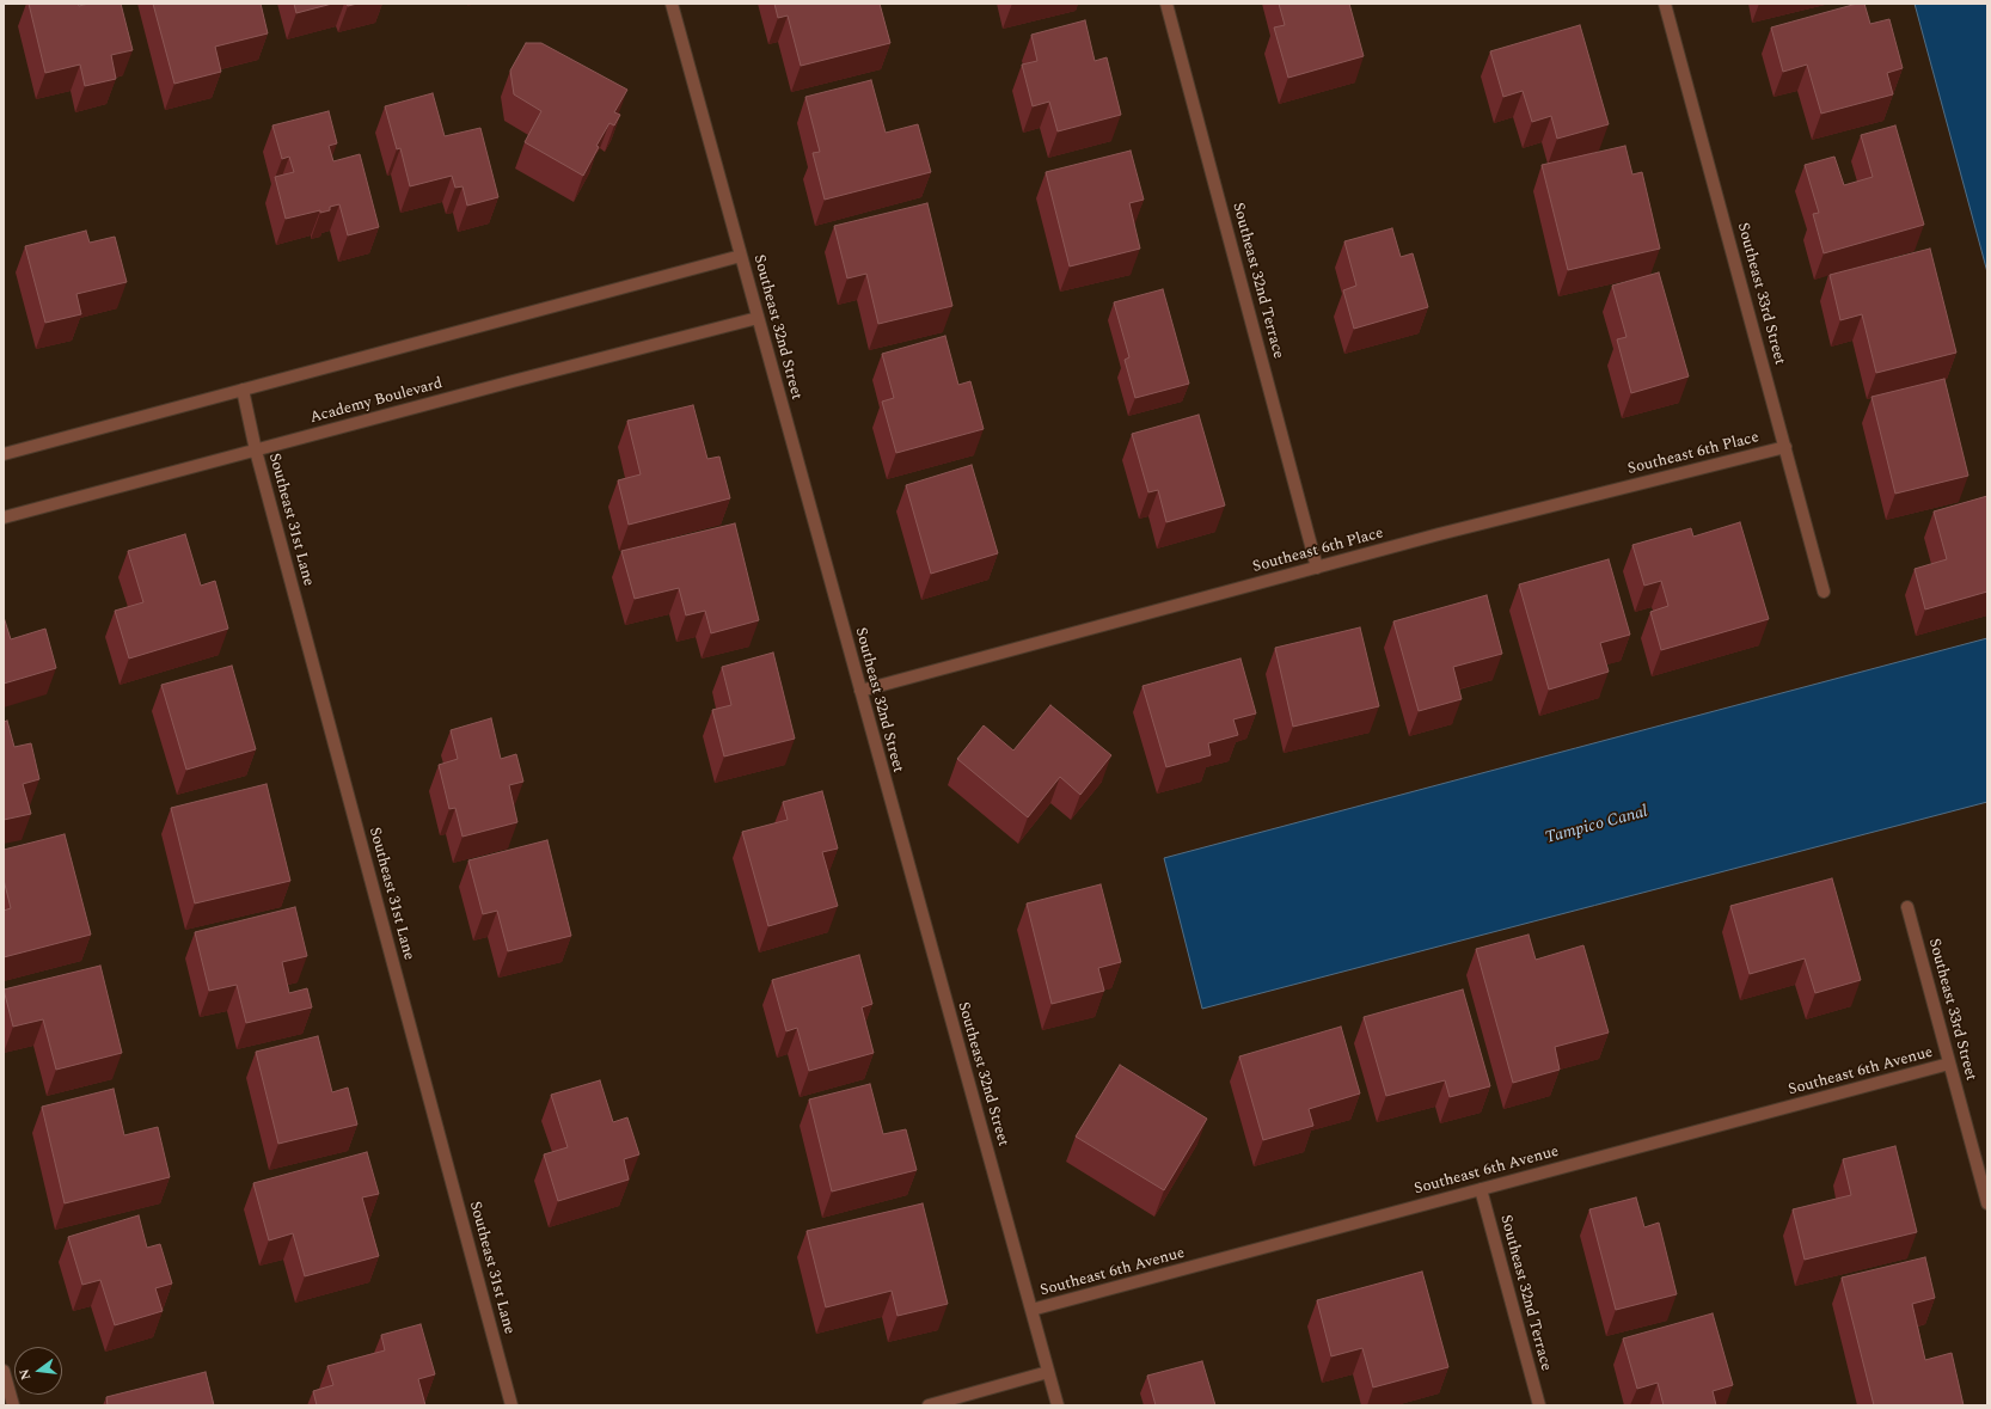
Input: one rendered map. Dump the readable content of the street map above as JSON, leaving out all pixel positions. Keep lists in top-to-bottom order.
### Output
{
  "streets": {
    "street": [
      "Southeast 32nd Terrace",
      "Southeast 33rd Street",
      "Southeast 32nd Street",
      "Academy Boulevard",
      "Southeast 6th Place",
      "Southeast 31st Lane",
      "Southeast 6th Avenue"
    ]
  },
  "crossings": [
    ["Southeast 32nd Terrace", "Southeast 6th Place"],
    ["Southeast 32nd Terrace", "Southeast 6th Avenue"],
    ["Southeast 33rd Street", "Southeast 6th Place"],
    ["Southeast 33rd Street", "Southeast 6th Avenue"],
    ["Southeast 32nd Street", "Academy Boulevard"],
    ["Southeast 32nd Street", "Southeast 6th Place"],
    ["Southeast 32nd Street", "Southeast 6th Avenue"],
    ["Academy Boulevard", "Southeast 31st Lane"]
  ],
  "water": ["Tampico Canal"],
  "north": "left"
}
